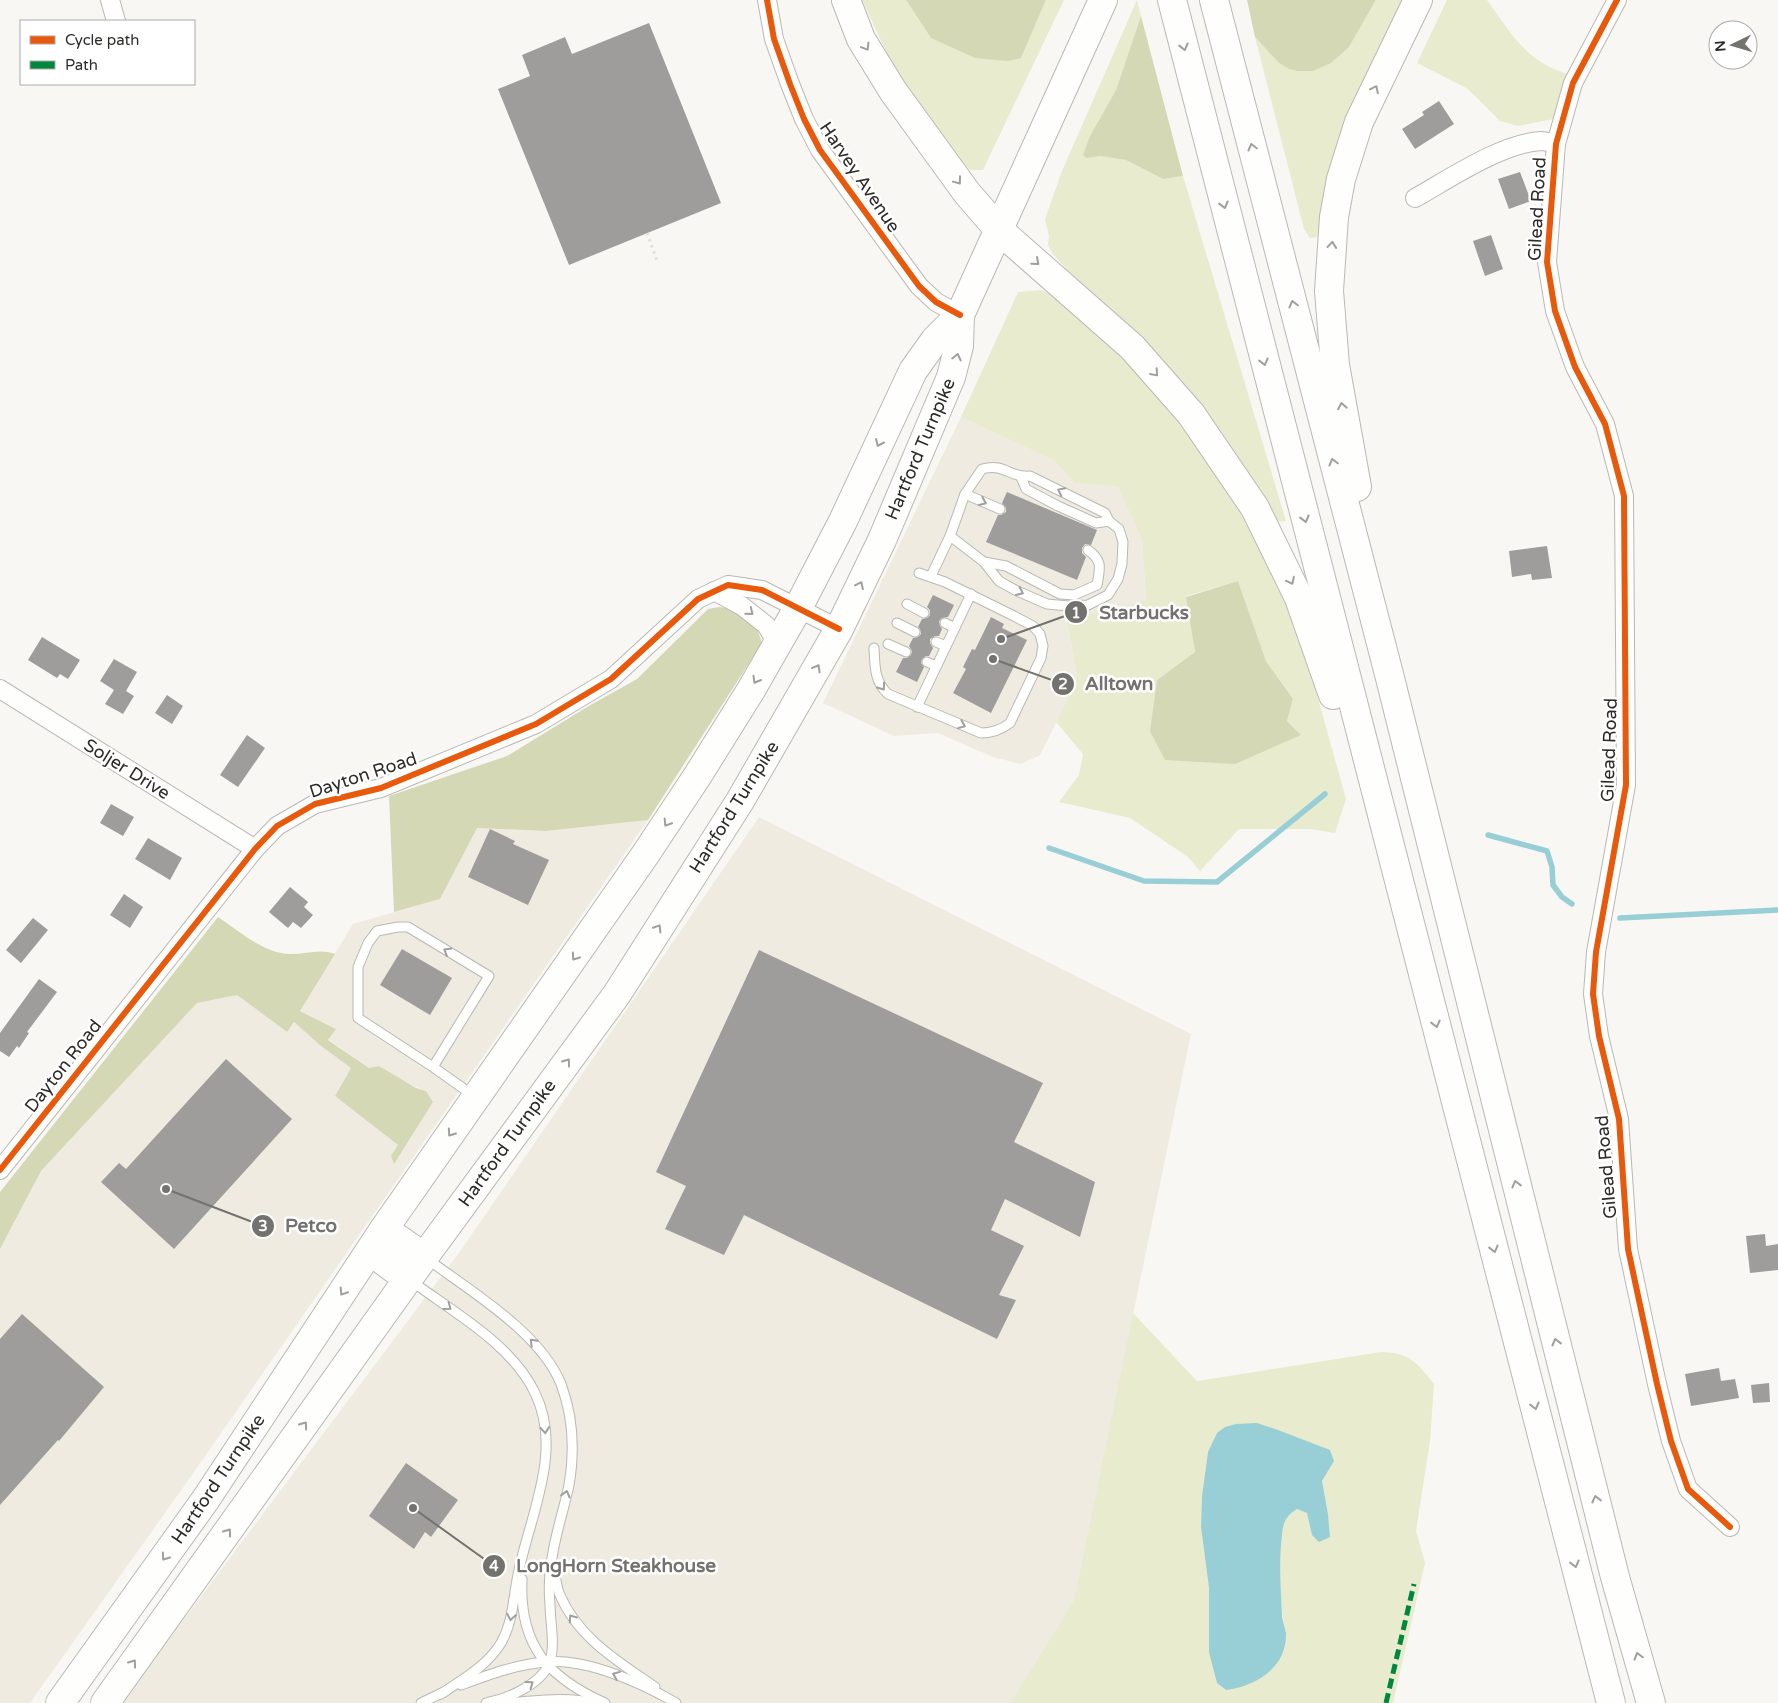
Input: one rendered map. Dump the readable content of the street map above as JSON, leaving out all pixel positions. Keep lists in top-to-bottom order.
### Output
{
  "streets": {
    "highway": ["Hartford Turnpike"],
    "street": [
      "Harvey Avenue",
      "Gilead Road",
      "Soljer Drive",
      "Dayton Road"
    ]
  },
  "crossings": [
    ["Harvey Avenue", "Hartford Turnpike"],
    ["Hartford Turnpike", "Dayton Road"],
    ["Soljer Drive", "Dayton Road"]
  ],
  "places": [
    "Starbucks",
    "Alltown",
    "Petco",
    "LongHorn Steakhouse"
  ],
  "legend": ["Cycle path", "Path"],
  "north": "left"
}
